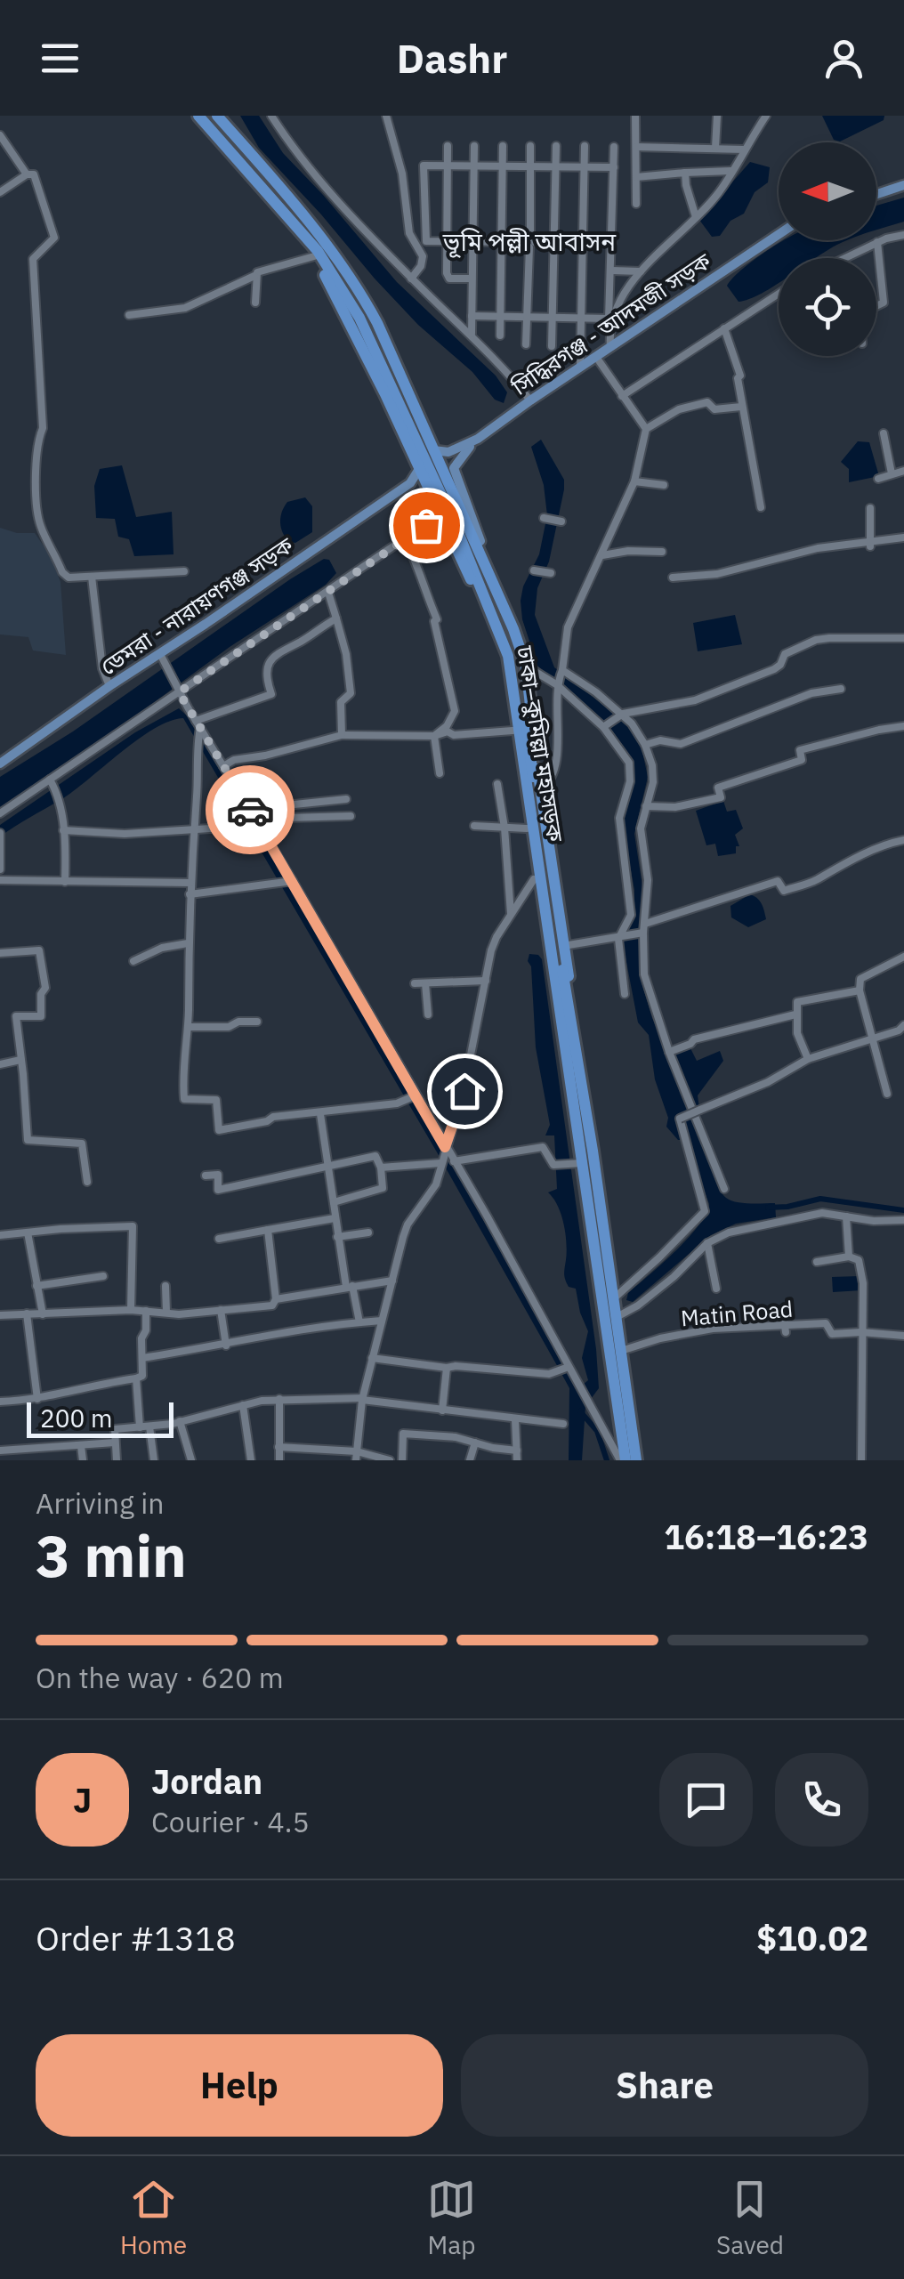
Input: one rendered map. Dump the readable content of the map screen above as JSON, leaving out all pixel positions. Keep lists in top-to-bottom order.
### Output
{
  "streets": {
    "highway": ["ঢাকা–কুমিল্লা মহাসড়ক"],
    "main road": ["সিদ্ধিরগঞ্জ - আদমজী সড়ক", "ডেমরা - নারায়ণগঞ্জ সড়ক"],
    "street": ["Matin Road"]
  },
  "crossings": [
    ["ঢাকা–কুমিল্লা মহাসড়ক", "Matin Road"]
  ],
  "districts": ["ভূমি পল্লী আবাসন"],
  "scale_bar": "200 m",
  "north": "left",
  "page": {
    "header": "Dashr",
    "scale": "200 m",
    "heading": ["3 min", "Arriving in", "16:18–16:23"],
    "panel": [
      "Jordan",
      "Courier · 4.5",
      "Order #1318",
      "$10.02"
    ],
    "bar": "On the way · 620 m",
    "round": "J",
    "buttons": ["Help", "Share"],
    "tabs": ["Home", "Map", "Saved"]
  }
}
